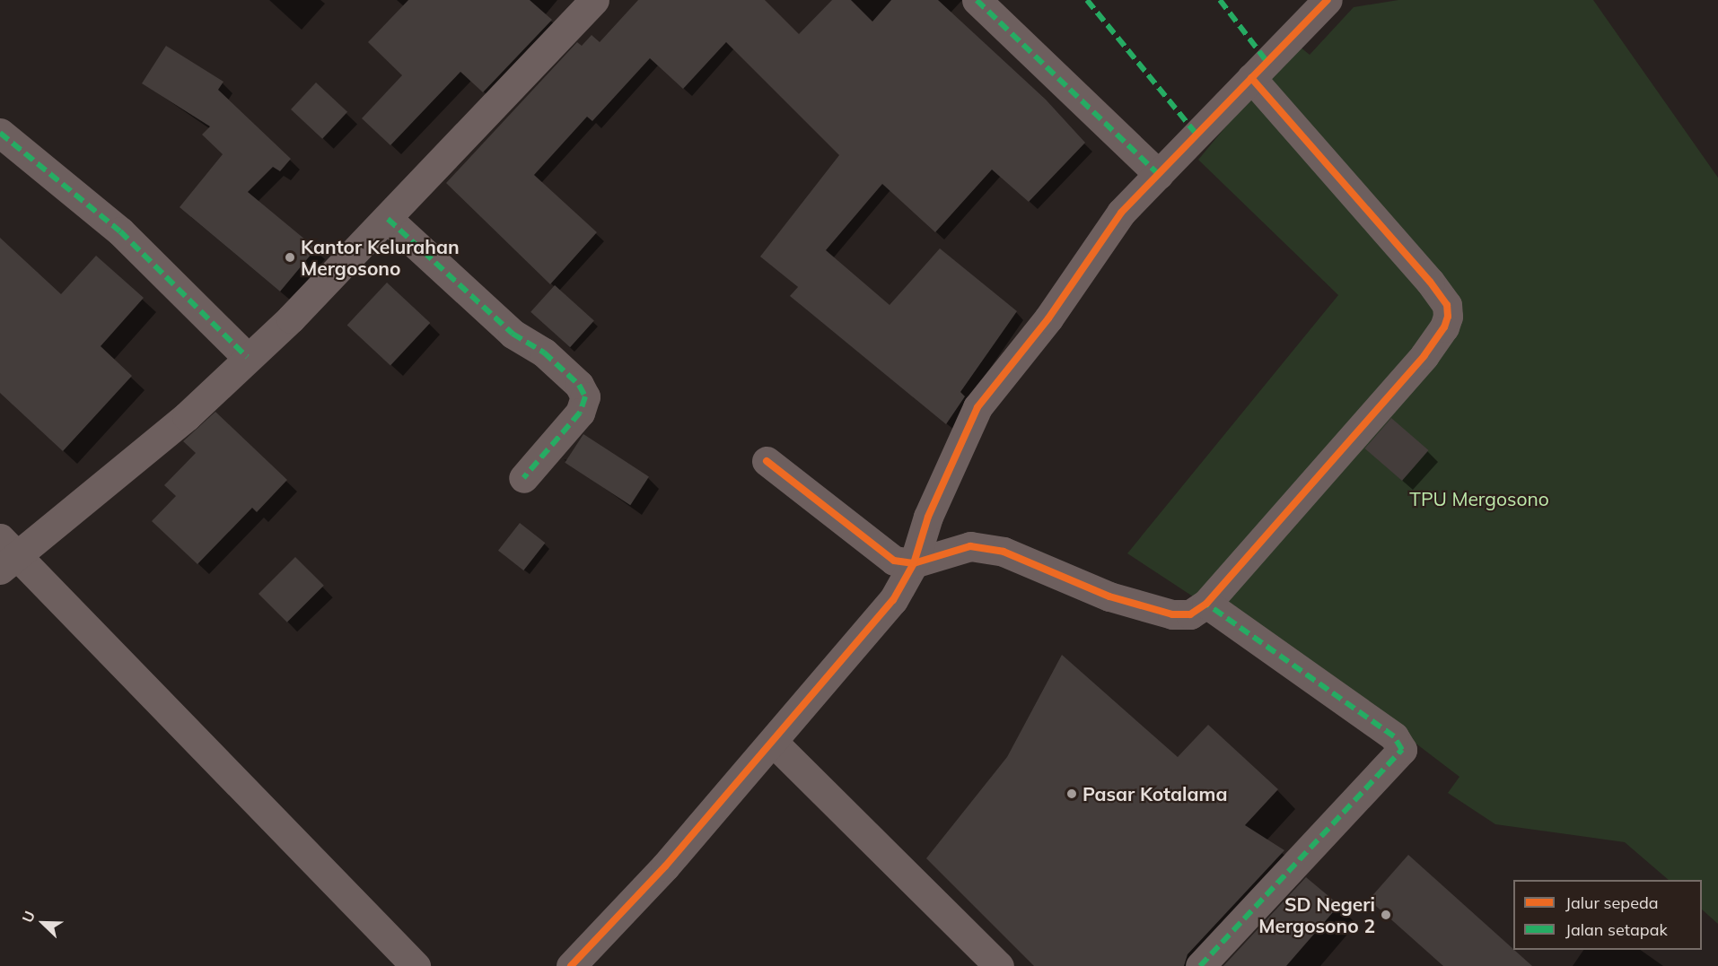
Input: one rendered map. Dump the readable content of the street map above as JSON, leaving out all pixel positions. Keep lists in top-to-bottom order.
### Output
{
  "parks": ["TPU Mergosono"],
  "places": ["Kantor Kelurahan Mergosono", "Pasar Kotalama", "SD Negeri Mergosono 2"],
  "legend": ["Jalur sepeda", "Jalan setapak"],
  "north": "top left"
}
